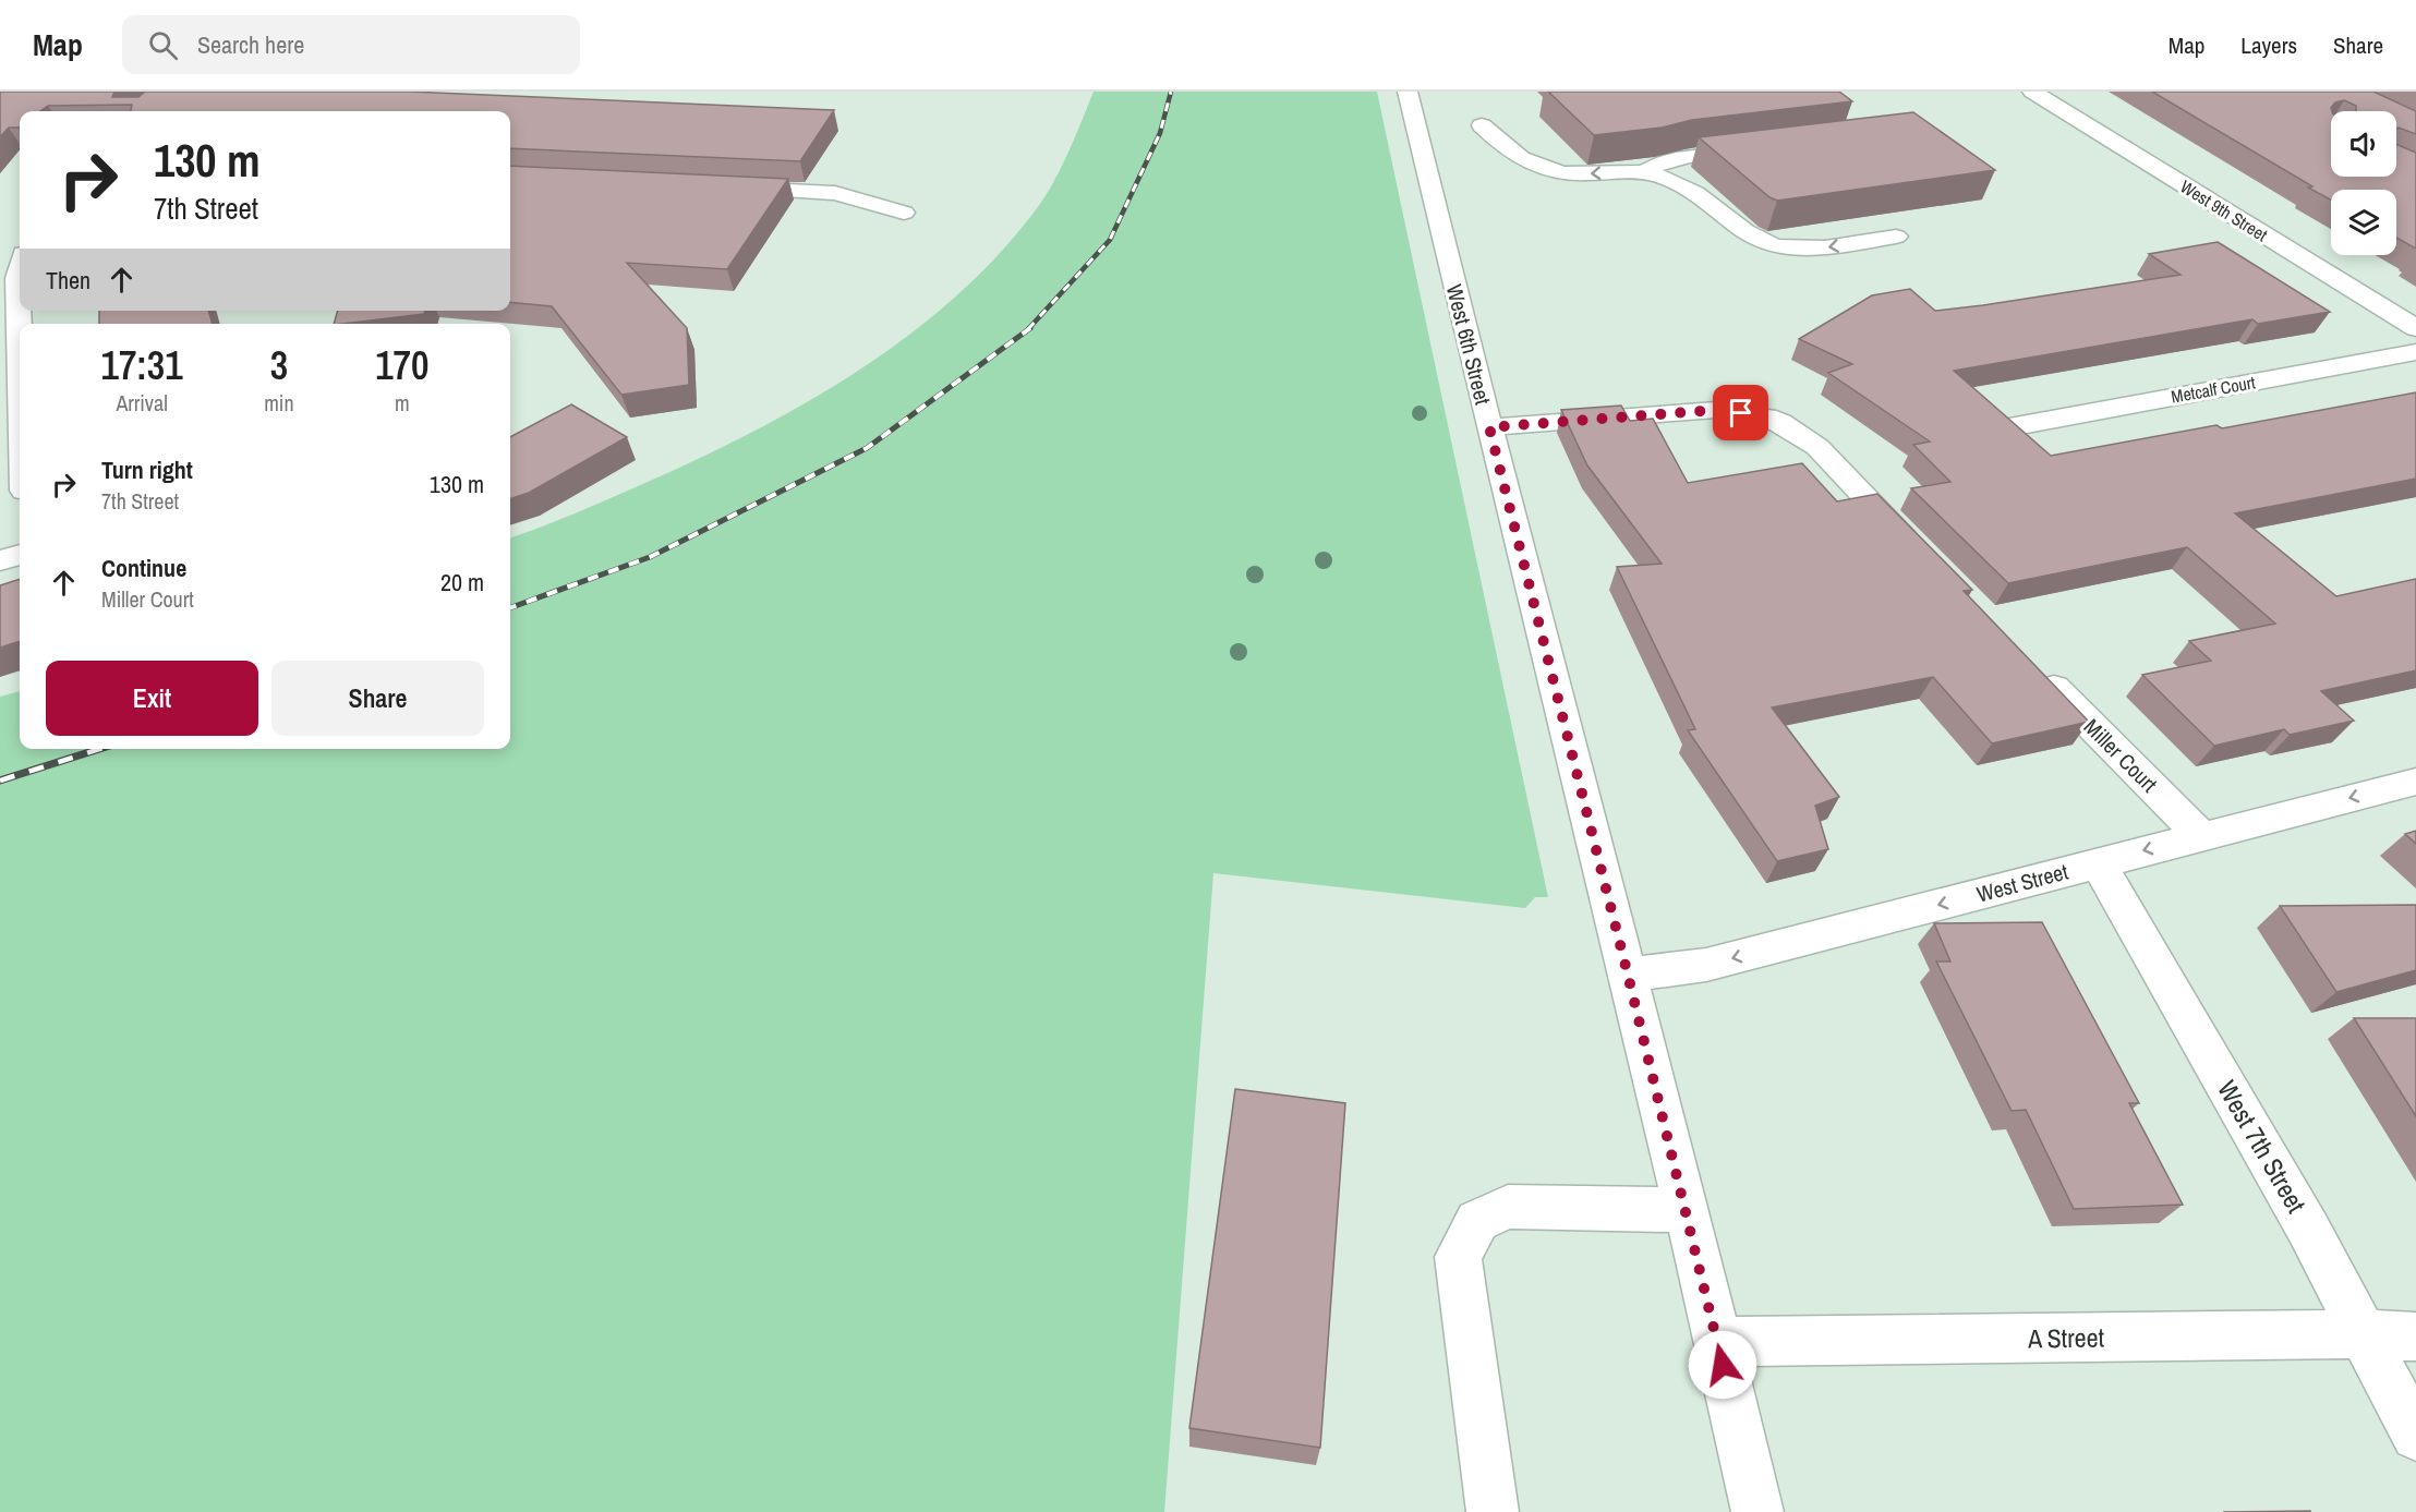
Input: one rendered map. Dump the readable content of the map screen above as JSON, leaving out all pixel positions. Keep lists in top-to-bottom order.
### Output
{
  "streets": {
    "street": [
      "West 9th Street",
      "West 6th Street",
      "Metcalf Court",
      "Miller Court",
      "West Street",
      "West 7th Street",
      "A Street"
    ]
  },
  "crossings": [
    ["West 6th Street", "West Street"],
    ["West 6th Street", "A Street"],
    ["Miller Court", "West Street"],
    ["West Street", "West 7th Street"],
    ["West 7th Street", "A Street"]
  ],
  "one_way": ["West Street"],
  "page": {
    "header": "Map",
    "search": "Search here",
    "nav": ["Map", "Layers", "Share"],
    "turn": ["130 m", "7th Street"],
    "then": "Then",
    "eta": [
      "17:31",
      "Arrival",
      "3",
      "min",
      "170",
      "m"
    ],
    "list": [
      {
        "name": "Turn right",
        "note": "7th Street",
        "value": "130 m"
      },
      {
        "name": "Continue",
        "note": "Miller Court",
        "value": "20 m"
      }
    ],
    "buttons": ["Exit", "Share"]
  }
}
